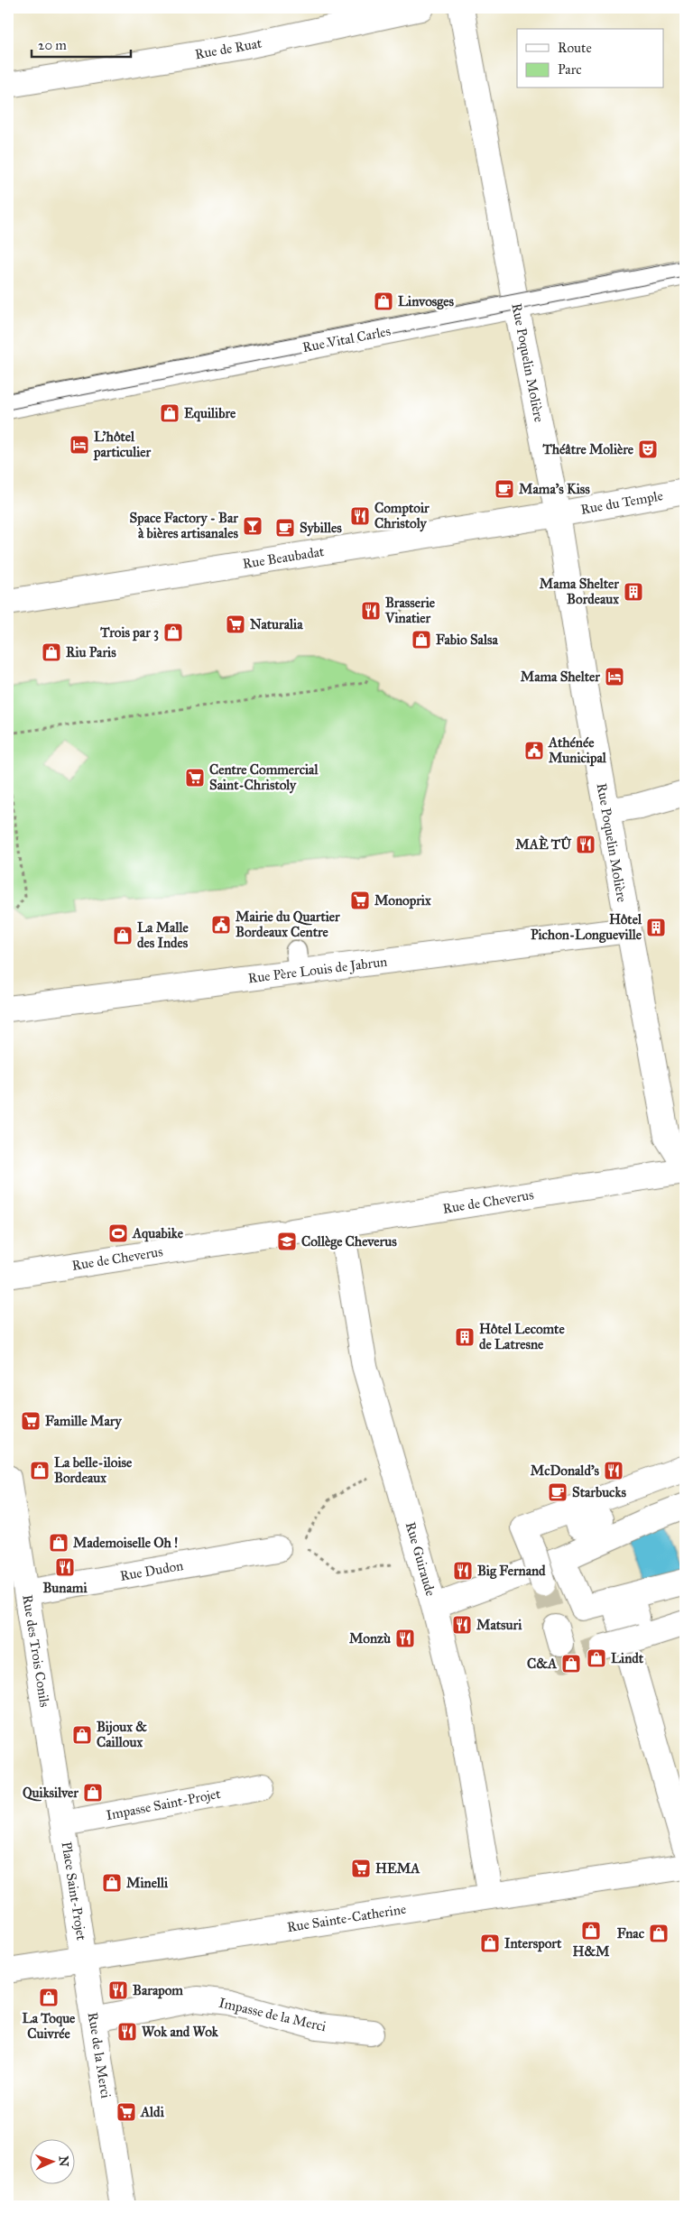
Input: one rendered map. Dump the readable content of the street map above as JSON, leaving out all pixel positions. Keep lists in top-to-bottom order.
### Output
{
  "streets": {
    "street": [
      "Rue de Ruat",
      "Rue Vital Carles",
      "Rue Poquelin Molière",
      "Rue du Temple",
      "Rue Beaubadat",
      "Rue Père Louis de Jabrun",
      "Rue de Cheverus",
      "Rue Guiraude",
      "Rue Dudon",
      "Rue des Trois Conils",
      "Impasse Saint-Projet",
      "Place Saint-Projet",
      "Rue Sainte-Catherine",
      "Impasse de la Merci",
      "Rue de la Merci"
    ]
  },
  "crossings": [
    ["Rue Vital Carles", "Rue Poquelin Molière"],
    ["Rue Poquelin Molière", "Rue du Temple"],
    ["Rue Poquelin Molière", "Rue Beaubadat"],
    ["Rue Poquelin Molière", "Rue Père Louis de Jabrun"],
    ["Rue du Temple", "Rue Beaubadat"],
    ["Rue de Cheverus", "Rue Guiraude"],
    ["Rue Guiraude", "Rue Sainte-Catherine"],
    ["Rue Dudon", "Rue des Trois Conils"],
    ["Rue des Trois Conils", "Impasse Saint-Projet"],
    ["Rue des Trois Conils", "Place Saint-Projet"],
    ["Impasse Saint-Projet", "Place Saint-Projet"],
    ["Place Saint-Projet", "Rue Sainte-Catherine"],
    ["Place Saint-Projet", "Rue de la Merci"],
    ["Rue Sainte-Catherine", "Rue de la Merci"],
    ["Impasse de la Merci", "Rue de la Merci"]
  ],
  "places": {
    "shop": [
      "Linvosges",
      "Equilibre",
      "Trois par 3",
      "Fabio Salsa",
      "Riu Paris",
      "La Malle des Indes",
      "La belle-iloise Bordeaux",
      "Mademoiselle Oh !",
      "Lindt",
      "C&A",
      "Bijoux & Cailloux",
      "Quiksilver",
      "Minelli",
      "H&M",
      "Fnac",
      "Intersport",
      "La Toque Cuivrée"
    ],
    "hotel": ["L'hôtel particulier", "Mama Shelter"],
    "theatre": ["Théâtre Molière"],
    "cafe": ["Mama's Kiss", "Sybilles", "Starbucks"],
    "restaurant": [
      "Comptoir Christoly",
      "Brasserie Vinatier",
      "MAÈ TÛ",
      "McDonald's",
      "Bunami",
      "Big Fernand",
      "Matsuri",
      "Monzù",
      "Barapom",
      "Wok and Wok"
    ],
    "bar": ["Space Factory - Bar à bières artisanales"],
    "building": ["Mama Shelter Bordeaux", "Hôtel Pichon-Longueville", "Hôtel Lecomte de Latresne"],
    "supermarket": [
      "Naturalia",
      "Centre Commercial Saint-Christoly",
      "Monoprix",
      "Famille Mary",
      "HEMA",
      "Aldi"
    ],
    "public building": ["Athénée Municipal", "Mairie du Quartier Bordeaux Centre"],
    "sports": ["Aquabike"],
    "school or university": ["Collège Cheverus"]
  },
  "legend": ["Route", "Parc"],
  "scale_bar": "20 m",
  "north": "right"
}
